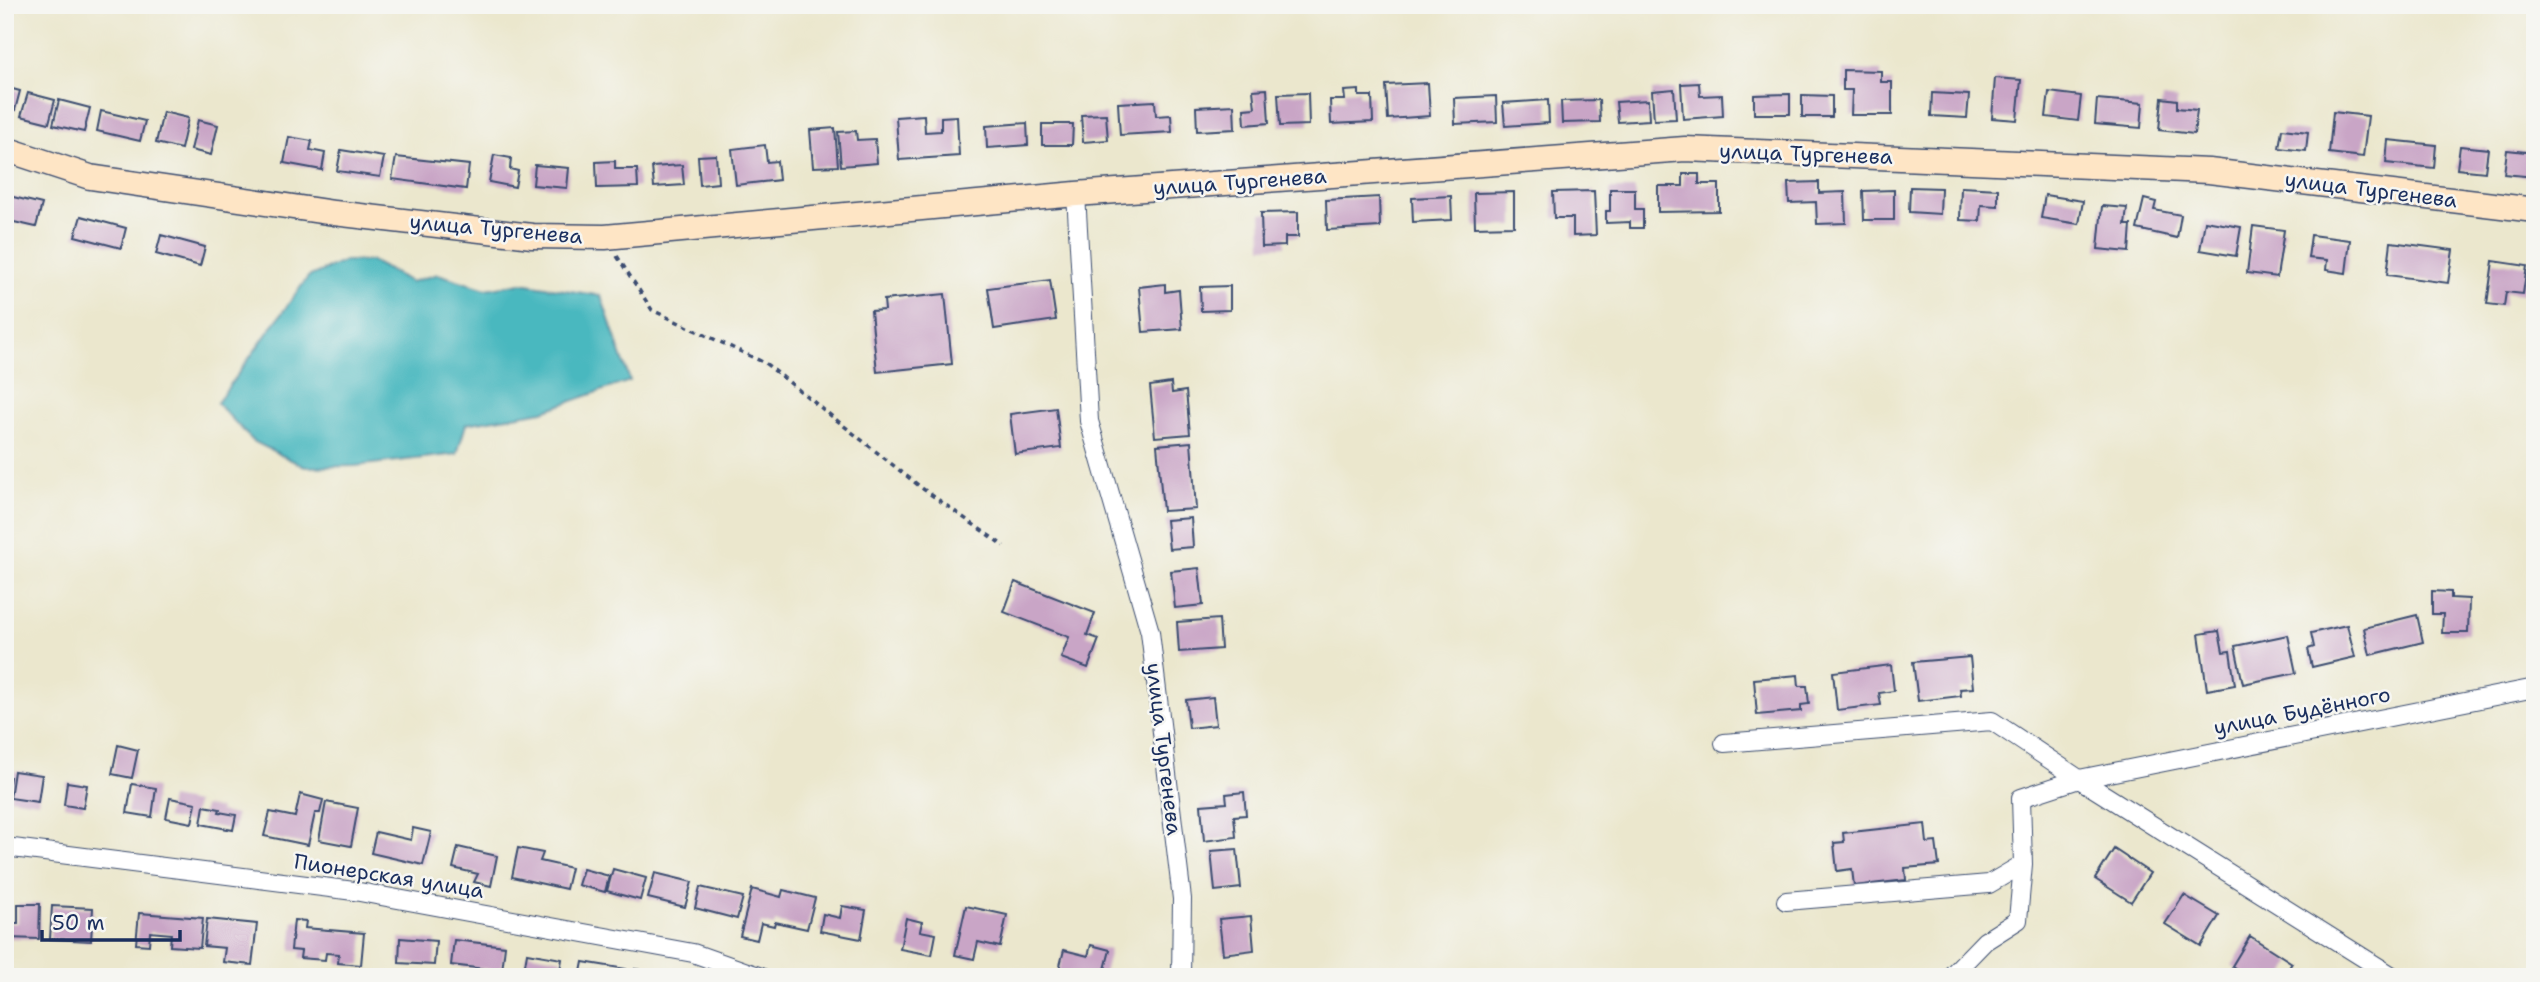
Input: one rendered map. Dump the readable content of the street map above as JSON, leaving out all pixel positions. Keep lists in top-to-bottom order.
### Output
{
  "streets": {
    "street": ["улица Тургенева", "улица Будённого", "Пионерская улица"]
  },
  "scale_bar": "50 m"
}
